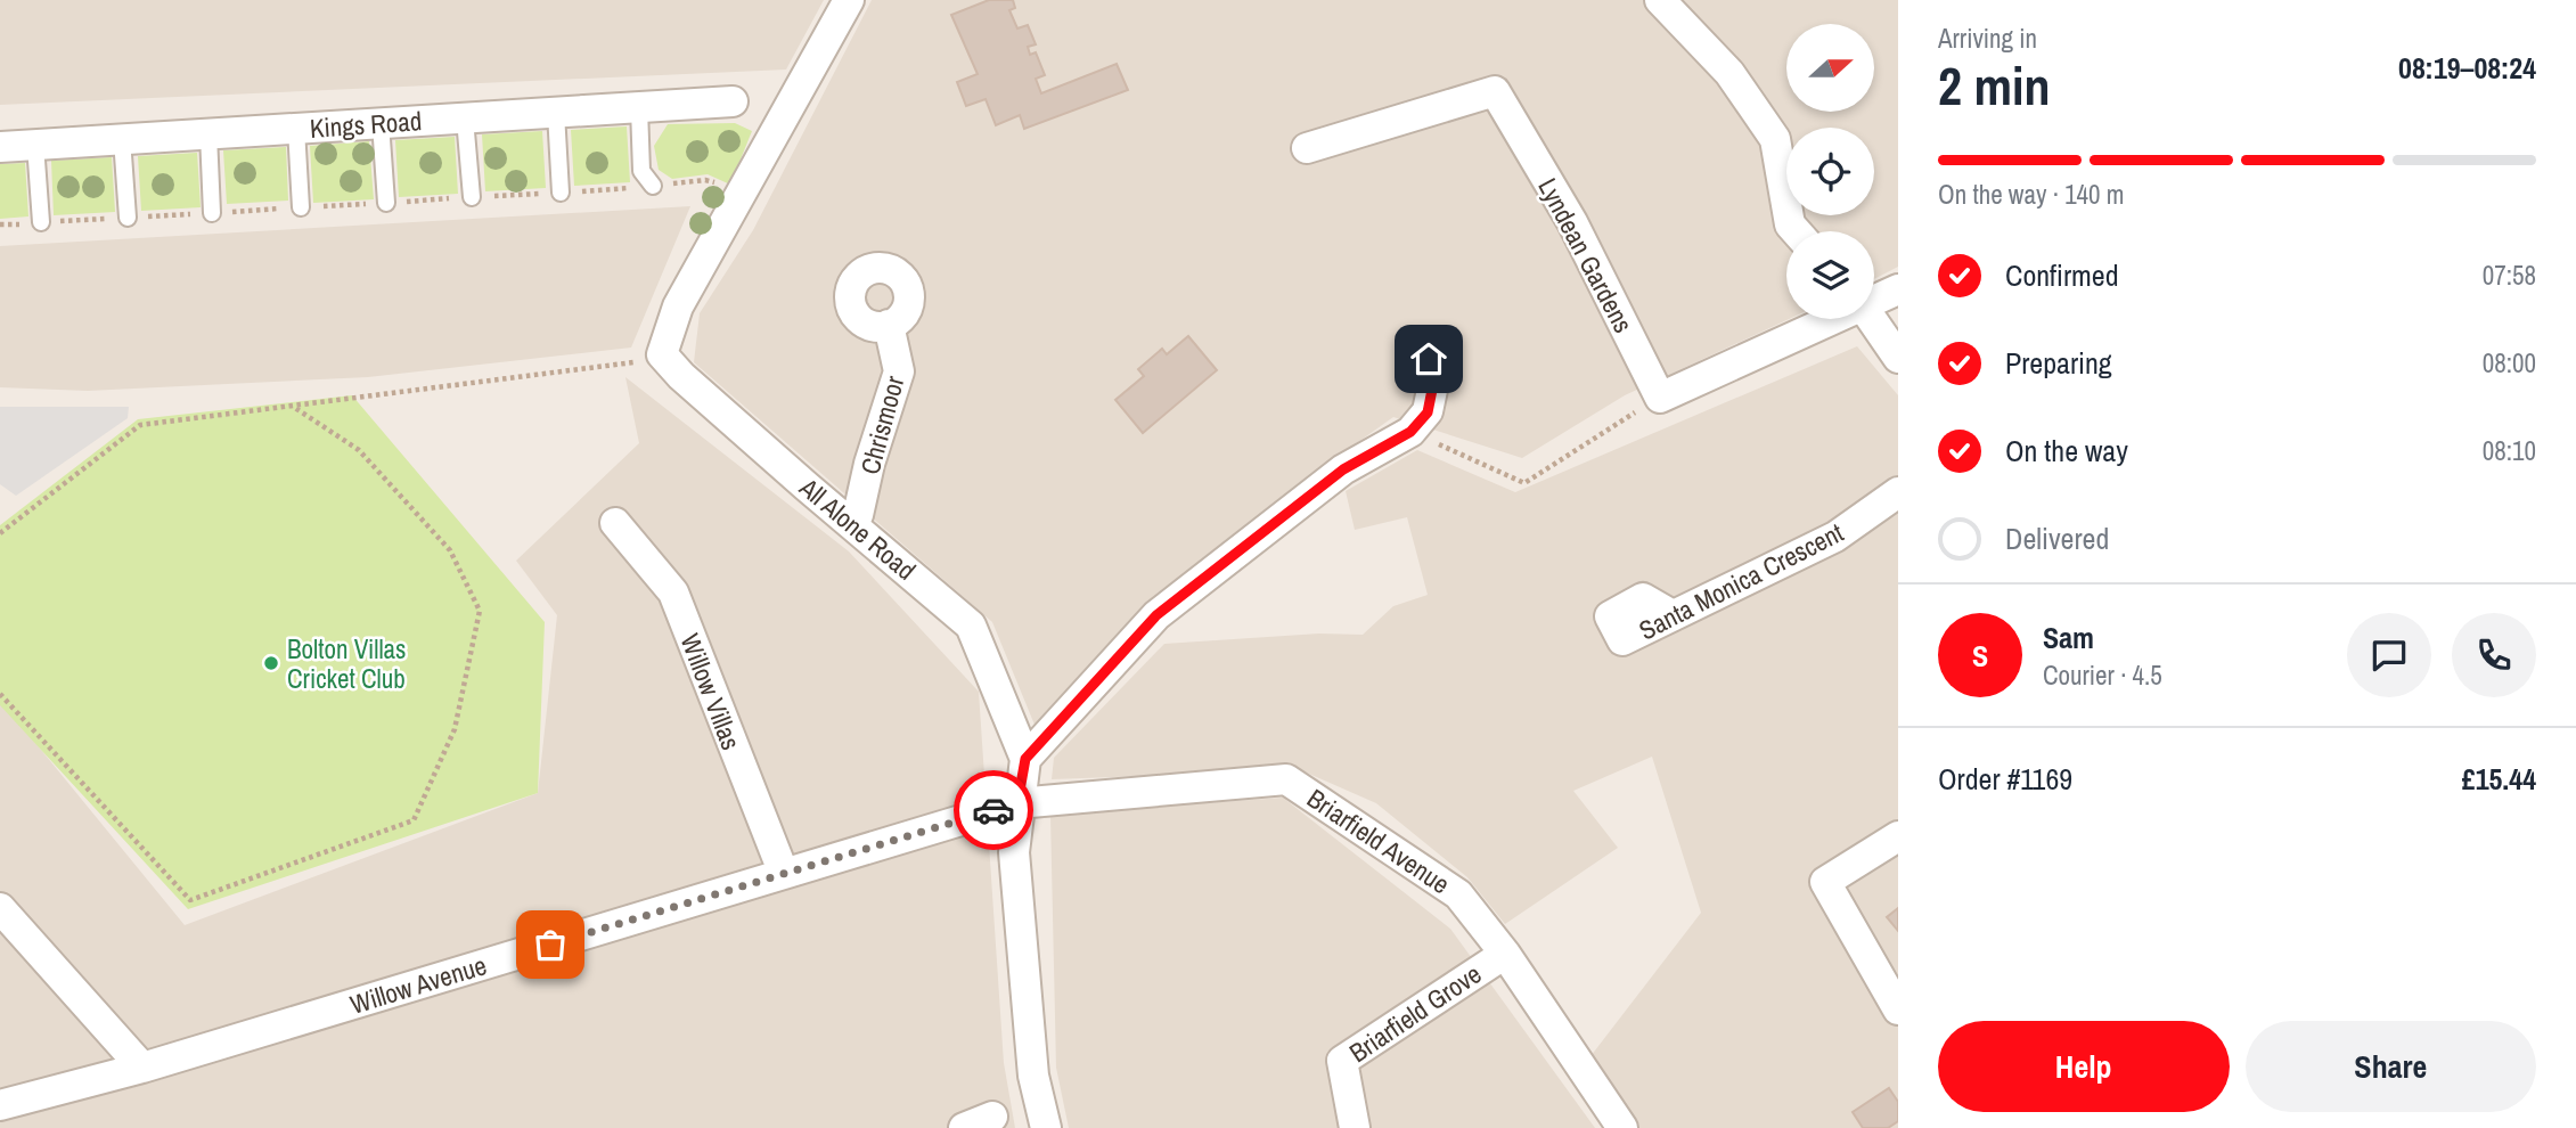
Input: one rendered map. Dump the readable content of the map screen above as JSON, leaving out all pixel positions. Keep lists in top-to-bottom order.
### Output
{
  "streets": {
    "street": [
      "Kings Road",
      "Lyndean Gardens",
      "Chrismoor",
      "All Alone Road",
      "Santa Monica Crescent",
      "Willow Villas",
      "Briarfield Avenue",
      "Willow Avenue",
      "Briarfield Grove"
    ]
  },
  "crossings": [
    ["Chrismoor", "All Alone Road"],
    ["Willow Villas", "Willow Avenue"],
    ["Briarfield Avenue", "Willow Avenue"],
    ["Briarfield Avenue", "Briarfield Grove"]
  ],
  "places": ["Bolton Villas Cricket Club"],
  "north": "right",
  "page": {
    "heading": ["2 min", "Arriving in", "08:19–08:24"],
    "panel": [
      "Sam",
      "Courier · 4.5",
      "Order #1169",
      "£15.44"
    ],
    "bar": "On the way · 140 m",
    "list": [
      ["Confirmed", "07:58"],
      ["Preparing", "08:00"],
      ["On the way", "08:10"],
      "Delivered"
    ],
    "round": "S",
    "buttons": ["Help", "Share"]
  }
}
